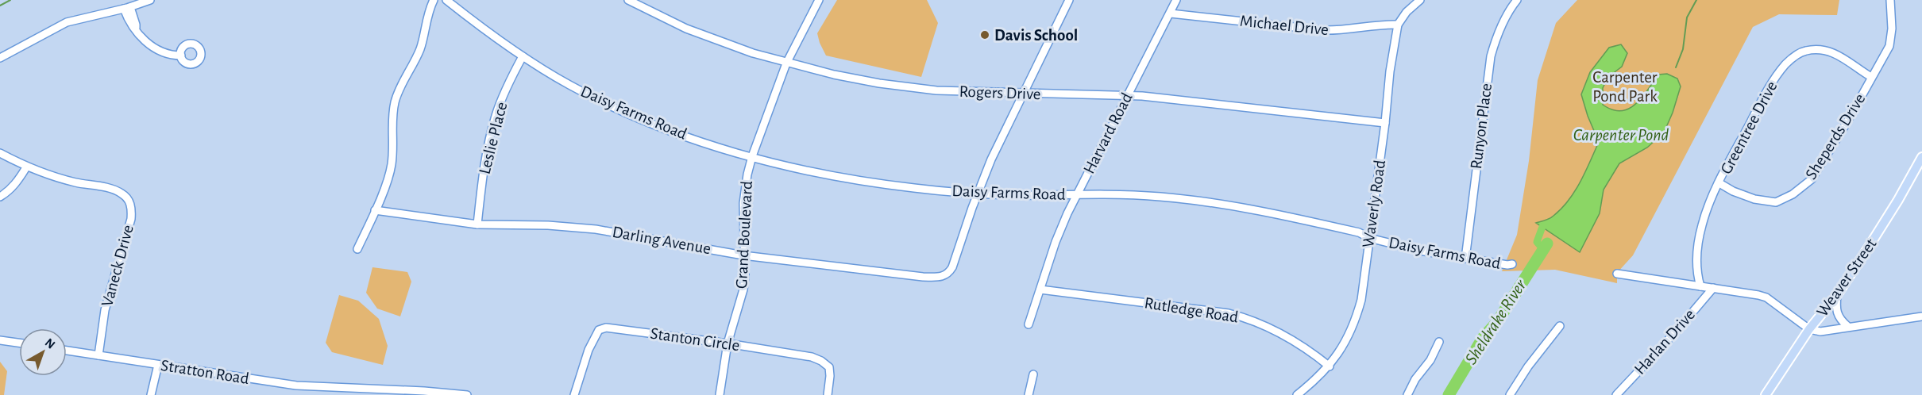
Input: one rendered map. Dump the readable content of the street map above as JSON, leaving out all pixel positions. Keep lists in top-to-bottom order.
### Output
{
  "streets": {
    "main road": ["Weaver Street"],
    "street": [
      "Michael Drive",
      "Rogers Drive",
      "Daisy Farms Road",
      "Runyon Place",
      "Greentree Drive",
      "Harvard Road",
      "Sheperds Drive",
      "Leslie Place",
      "Waverly Road",
      "Grand Boulevard",
      "Darling Avenue",
      "Vaneck Drive",
      "Rutledge Road",
      "Stanton Circle",
      "Harlan Drive",
      "Stratton Road"
    ]
  },
  "crossings": [
    ["Michael Drive", "Harvard Road"],
    ["Michael Drive", "Waverly Road"],
    ["Rogers Drive", "Harvard Road"],
    ["Rogers Drive", "Waverly Road"],
    ["Rogers Drive", "Grand Boulevard"],
    ["Daisy Farms Road", "Runyon Place"],
    ["Daisy Farms Road", "Harvard Road"],
    ["Daisy Farms Road", "Leslie Place"],
    ["Daisy Farms Road", "Waverly Road"],
    ["Daisy Farms Road", "Grand Boulevard"],
    ["Daisy Farms Road", "Darling Avenue"],
    ["Greentree Drive", "Sheperds Drive"],
    ["Harvard Road", "Rutledge Road"],
    ["Leslie Place", "Darling Avenue"],
    ["Waverly Road", "Rutledge Road"],
    ["Grand Boulevard", "Darling Avenue"],
    ["Grand Boulevard", "Stanton Circle"],
    ["Vaneck Drive", "Stratton Road"]
  ],
  "water": ["Carpenter Pond", "Sheldrake River"],
  "parks": ["Carpenter Pond Park"],
  "places": ["Davis School"],
  "north": "top right"
}
